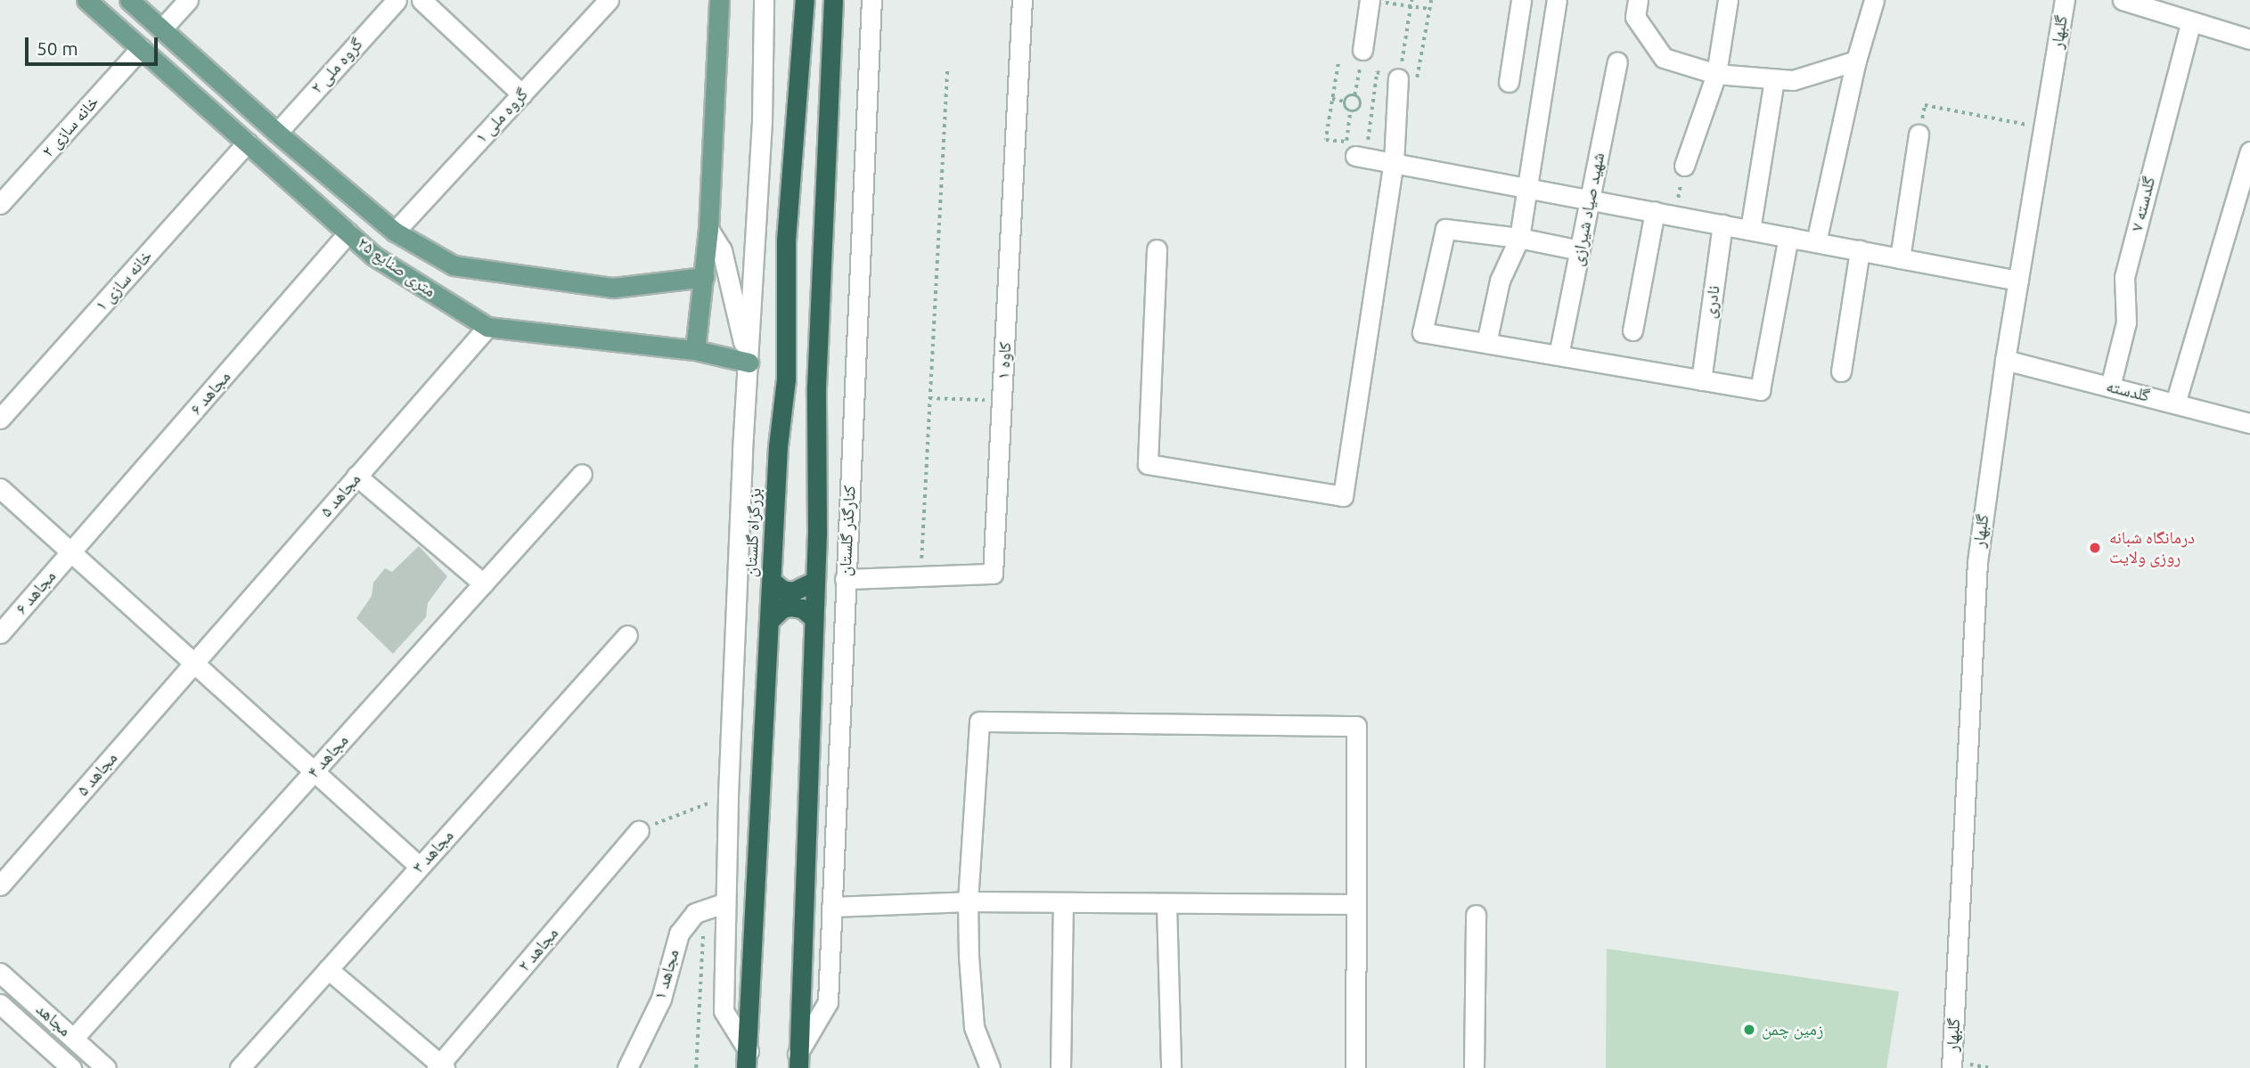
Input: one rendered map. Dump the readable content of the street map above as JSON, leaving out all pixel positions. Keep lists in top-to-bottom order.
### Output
{
  "streets": {
    "highway": ["بزرگراه گلستان"],
    "main road": ["۲۵ متری صنایع"],
    "street": [
      "گلبهار",
      "گروه ملی ۲",
      "گروه ملی ۱",
      "خانه سازی ۲",
      "گلدسته ۷",
      "شهید صیاد شیرازی",
      "خانه سازی ۱",
      "نادری",
      "کاوه ۱",
      "گلدسته",
      "۶ مجاهد",
      "۵ مجاهد",
      "کنارگذر گلستان",
      "مجاهد ۶",
      "مجاهد ۴",
      "مجاهد ۵",
      "مجاهد ۳",
      "مجاهد ۲",
      "۱ مجاهد",
      "مجاهد"
    ]
  },
  "crossings": [
    ["گلبهار", "گلدسته"],
    ["گروه ملی ۲", "۲۵ متری صنایع"],
    ["گروه ملی ۱", "۲۵ متری صنایع"],
    ["خانه سازی ۲", "۲۵ متری صنایع"],
    ["گلدسته ۷", "گلدسته"],
    ["۲۵ متری صنایع", "خانه سازی ۱"],
    ["۲۵ متری صنایع", "۶ مجاهد"],
    ["۲۵ متری صنایع", "۵ مجاهد"],
    ["کاوه ۱", "کنارگذر گلستان"],
    ["۶ مجاهد", "مجاهد ۶"],
    ["۵ مجاهد", "مجاهد ۵"],
    ["مجاهد ۴", "مجاهد"]
  ],
  "places": ["درمانگاه شبانه روزی ولایت", "زمین چمن"],
  "scale_bar": "50 m"
}
